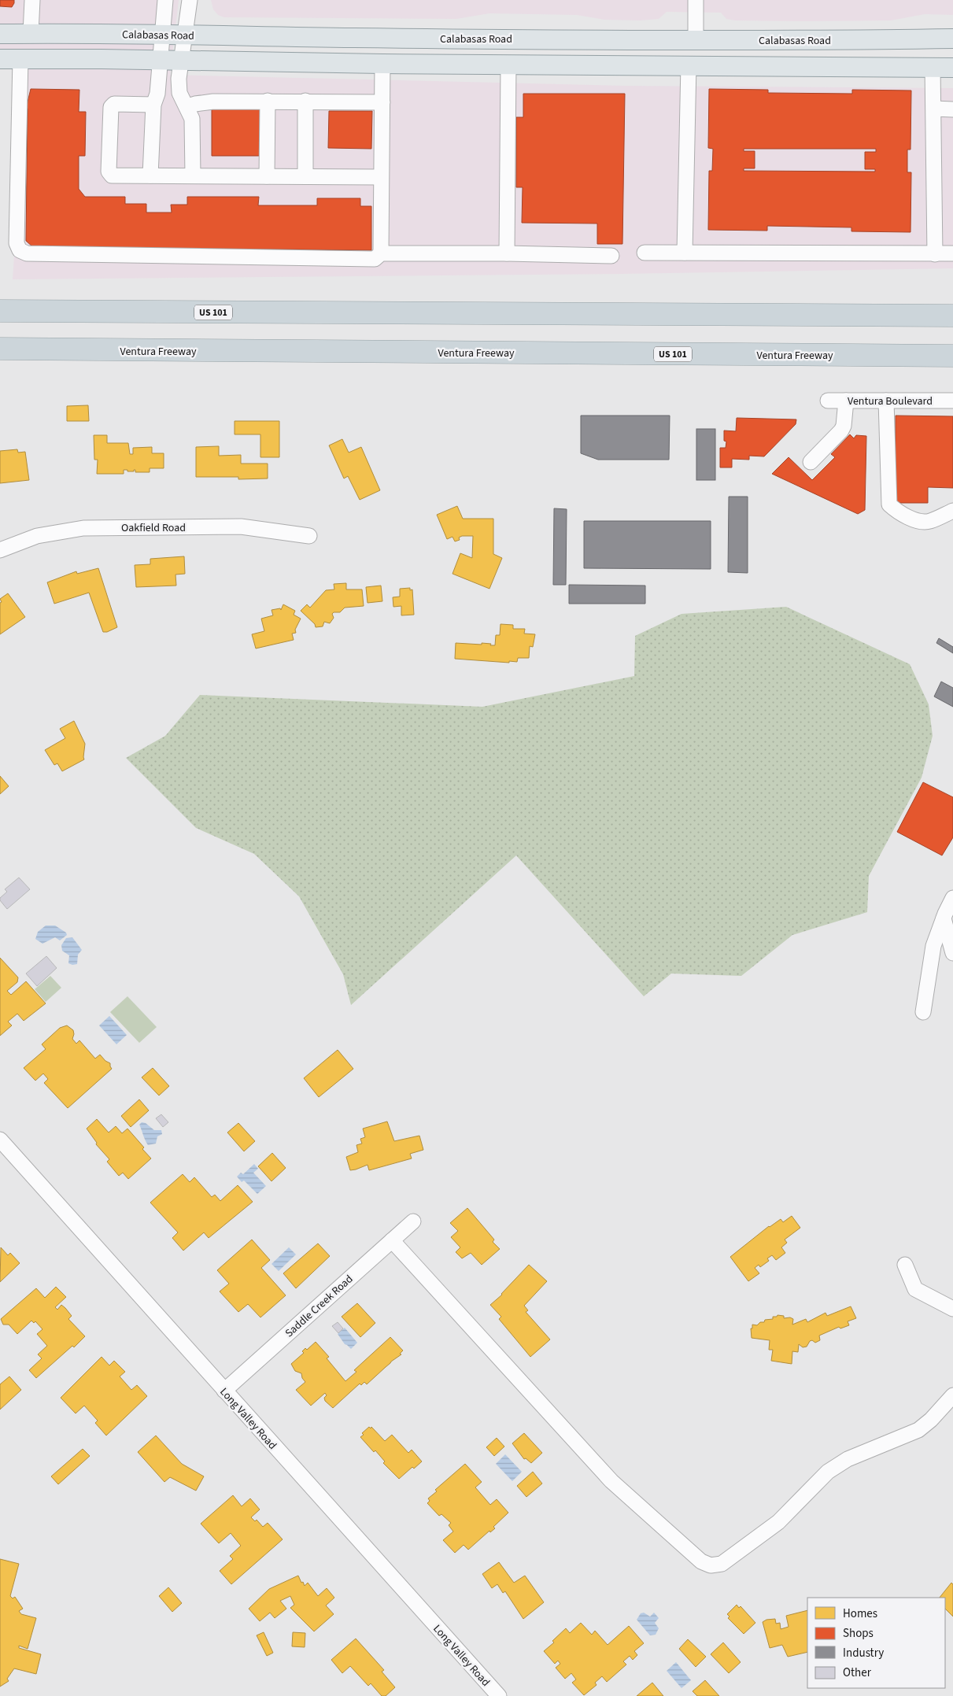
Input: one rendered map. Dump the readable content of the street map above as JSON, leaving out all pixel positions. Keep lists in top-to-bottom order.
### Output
{
  "streets": {
    "highway": ["US 101", "Ventura Freeway"],
    "main road": ["Calabasas Road"],
    "street": [
      "Ventura Boulevard",
      "Oakfield Road",
      "Saddle Creek Road",
      "Long Valley Road"
    ]
  },
  "crossings": [
    ["Saddle Creek Road", "Long Valley Road"]
  ],
  "legend": [
    "Homes",
    "Shops",
    "Industry",
    "Other"
  ]
}
